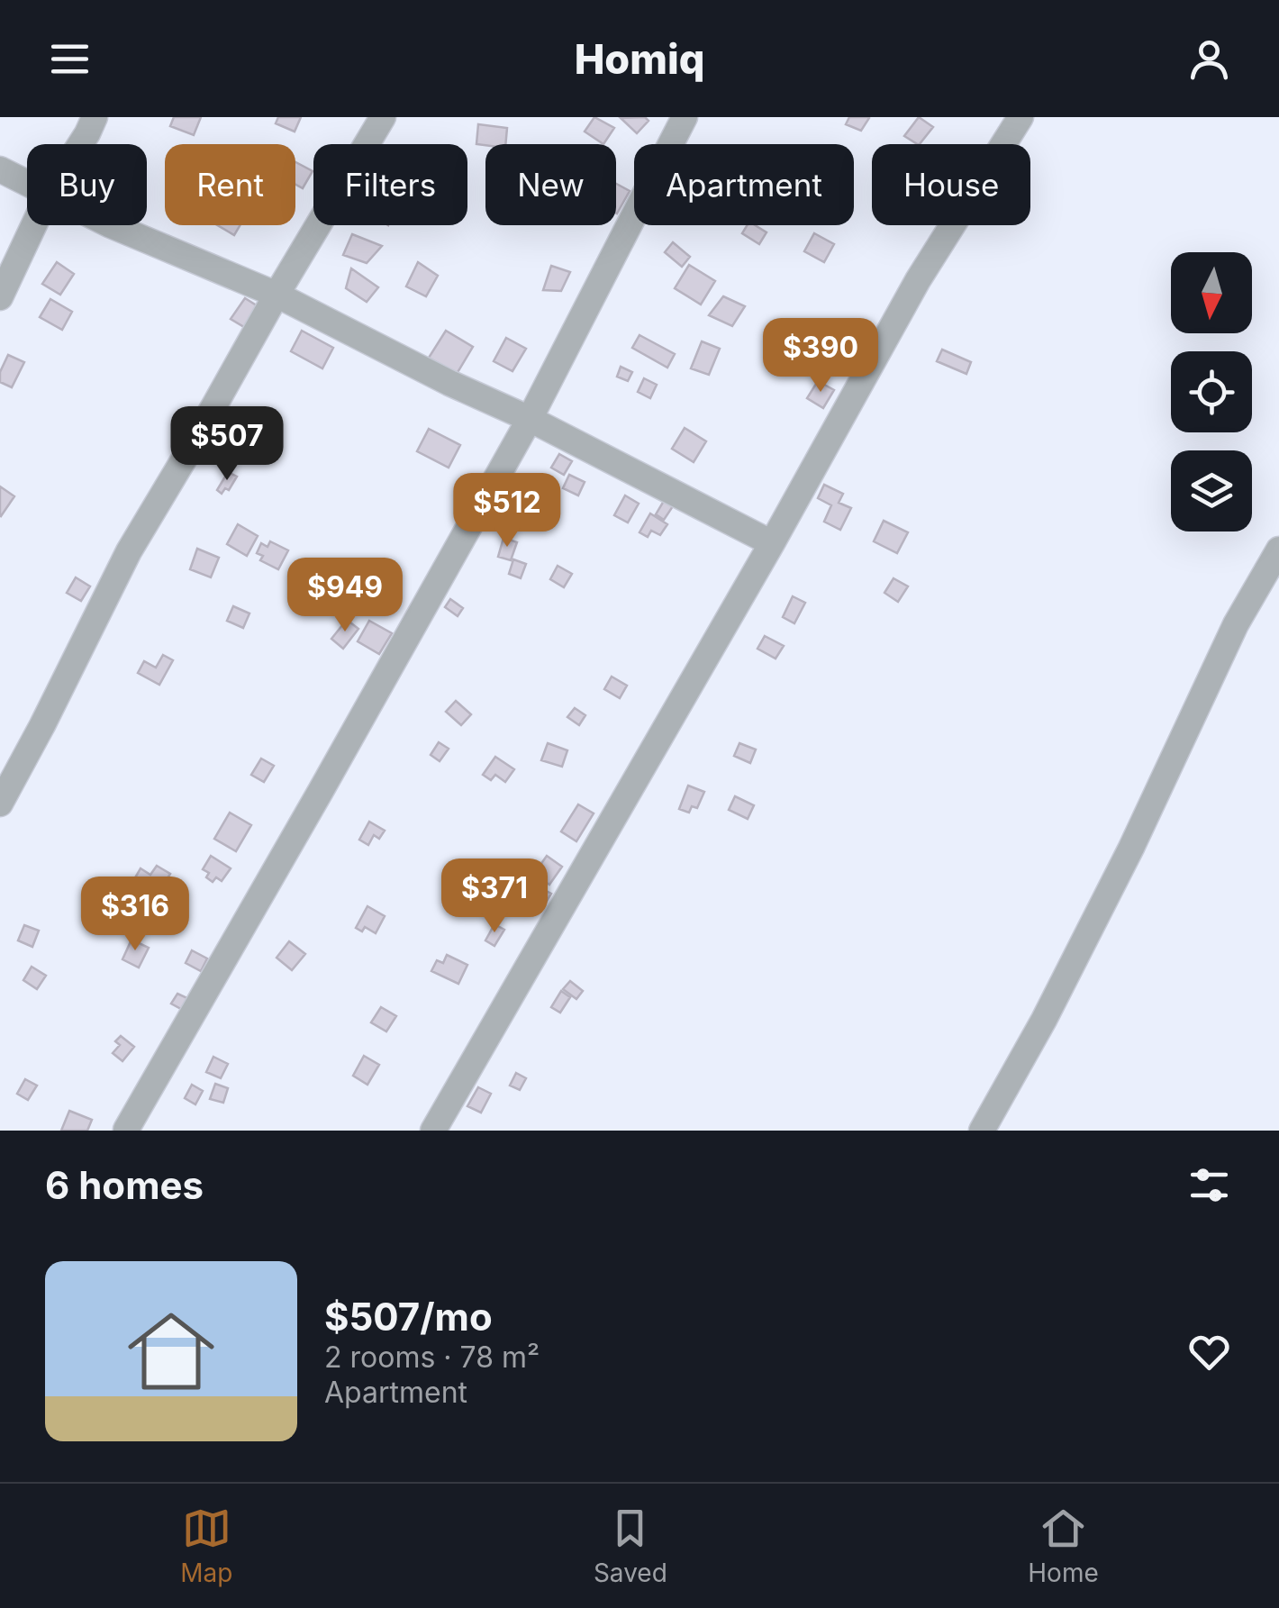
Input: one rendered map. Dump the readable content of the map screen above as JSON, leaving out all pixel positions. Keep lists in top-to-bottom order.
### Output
{
  "north": "bottom",
  "page": {
    "header": "Homiq",
    "chip": [
      "Buy",
      "Rent",
      "Filters",
      "New",
      "Apartment",
      "House"
    ],
    "price": [
      "$390",
      "$507",
      "$512",
      "$949",
      "$371",
      "$316"
    ],
    "heading": "6 homes",
    "list": [
      {
        "name": "$507/mo",
        "note": "2 rooms · 78 m² · Apartment"
      }
    ],
    "tabs": ["Map", "Saved", "Home"]
  }
}
